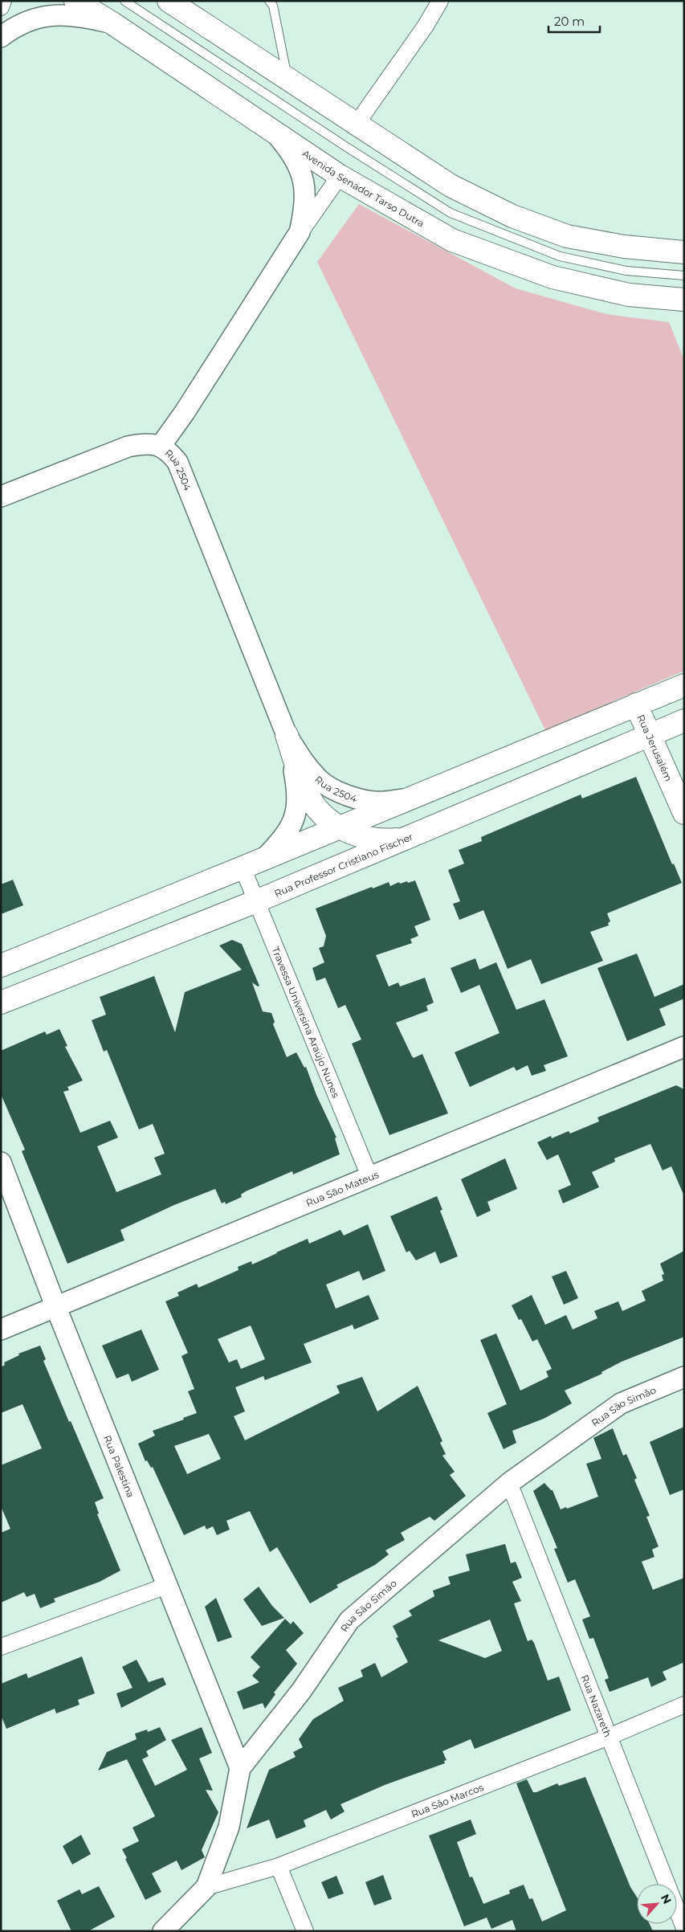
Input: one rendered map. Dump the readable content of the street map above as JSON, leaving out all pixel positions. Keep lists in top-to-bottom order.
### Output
{
  "streets": {
    "main road": ["Avenida Senador Tarso Dutra", "Rua Jerusalém", "Rua Professor Cristiano Fischer"],
    "street": [
      "Rua 2504",
      "Travessa Universina Araújo Nunes",
      "Rua São Mateus",
      "Rua São Simão",
      "Rua Palestina",
      "Rua Nazareth",
      "Rua São Marcos"
    ]
  },
  "crossings": [
    ["Avenida Senador Tarso Dutra", "Rua 2504"],
    ["Rua Jerusalém", "Rua Professor Cristiano Fischer"],
    ["Rua Professor Cristiano Fischer", "Travessa Universina Araújo Nunes"],
    ["Travessa Universina Araújo Nunes", "Rua São Mateus"],
    ["Rua São Mateus", "Rua Palestina"],
    ["Rua São Simão", "Rua Palestina"],
    ["Rua São Simão", "Rua Nazareth"],
    ["Rua São Simão", "Rua São Marcos"],
    ["Rua Nazareth", "Rua São Marcos"]
  ],
  "scale_bar": "20 m",
  "north": "top right"
}
